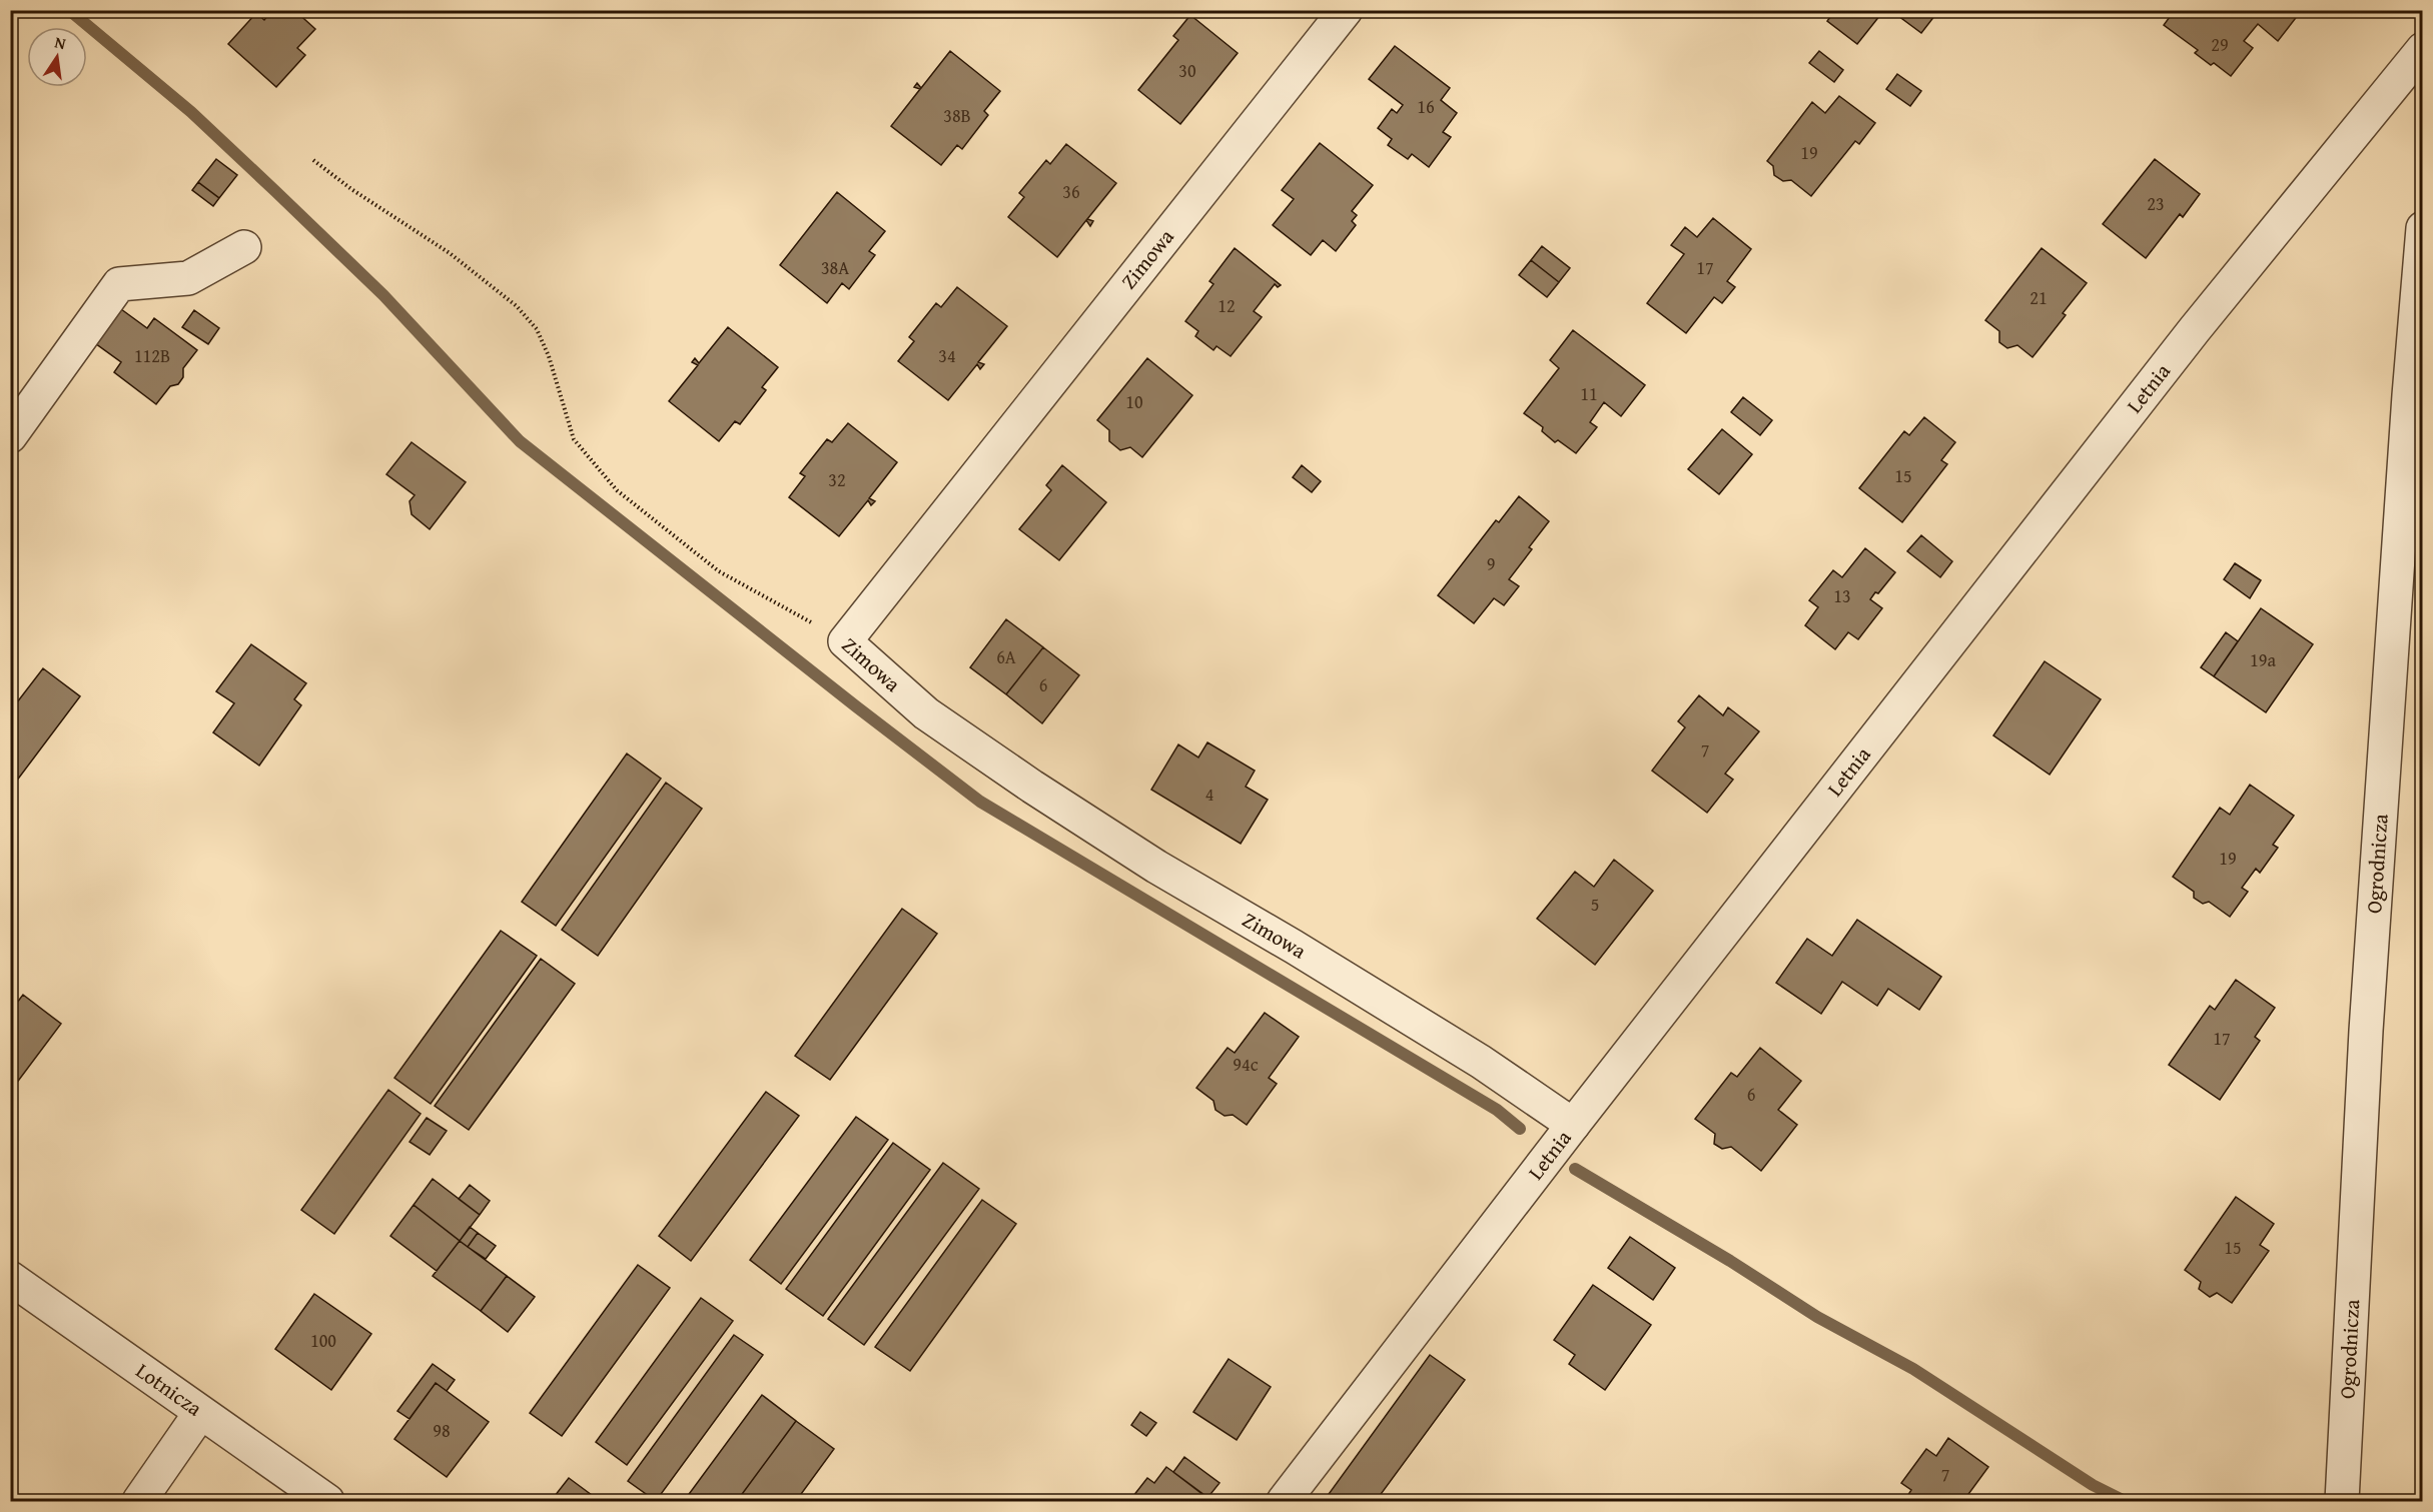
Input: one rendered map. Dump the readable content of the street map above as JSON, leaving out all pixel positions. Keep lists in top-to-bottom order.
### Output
{
  "streets": {
    "street": [
      "Zimowa",
      "Letnia",
      "Ogrodnicza",
      "Lotnicza"
    ]
  },
  "crossings": [
    ["Zimowa", "Letnia"]
  ],
  "house_numbers": [
    "29",
    "30",
    "16",
    "38B",
    "19",
    "36",
    "23",
    "38A",
    "17",
    "21",
    "12",
    "112B",
    "34",
    "11",
    "10",
    "15",
    "32",
    "9",
    "13",
    "6A",
    "19a",
    "6",
    "7",
    "4",
    "19",
    "5",
    "17",
    "94c",
    "6",
    "15",
    "100",
    "98",
    "7"
  ],
  "north": "top"
}
